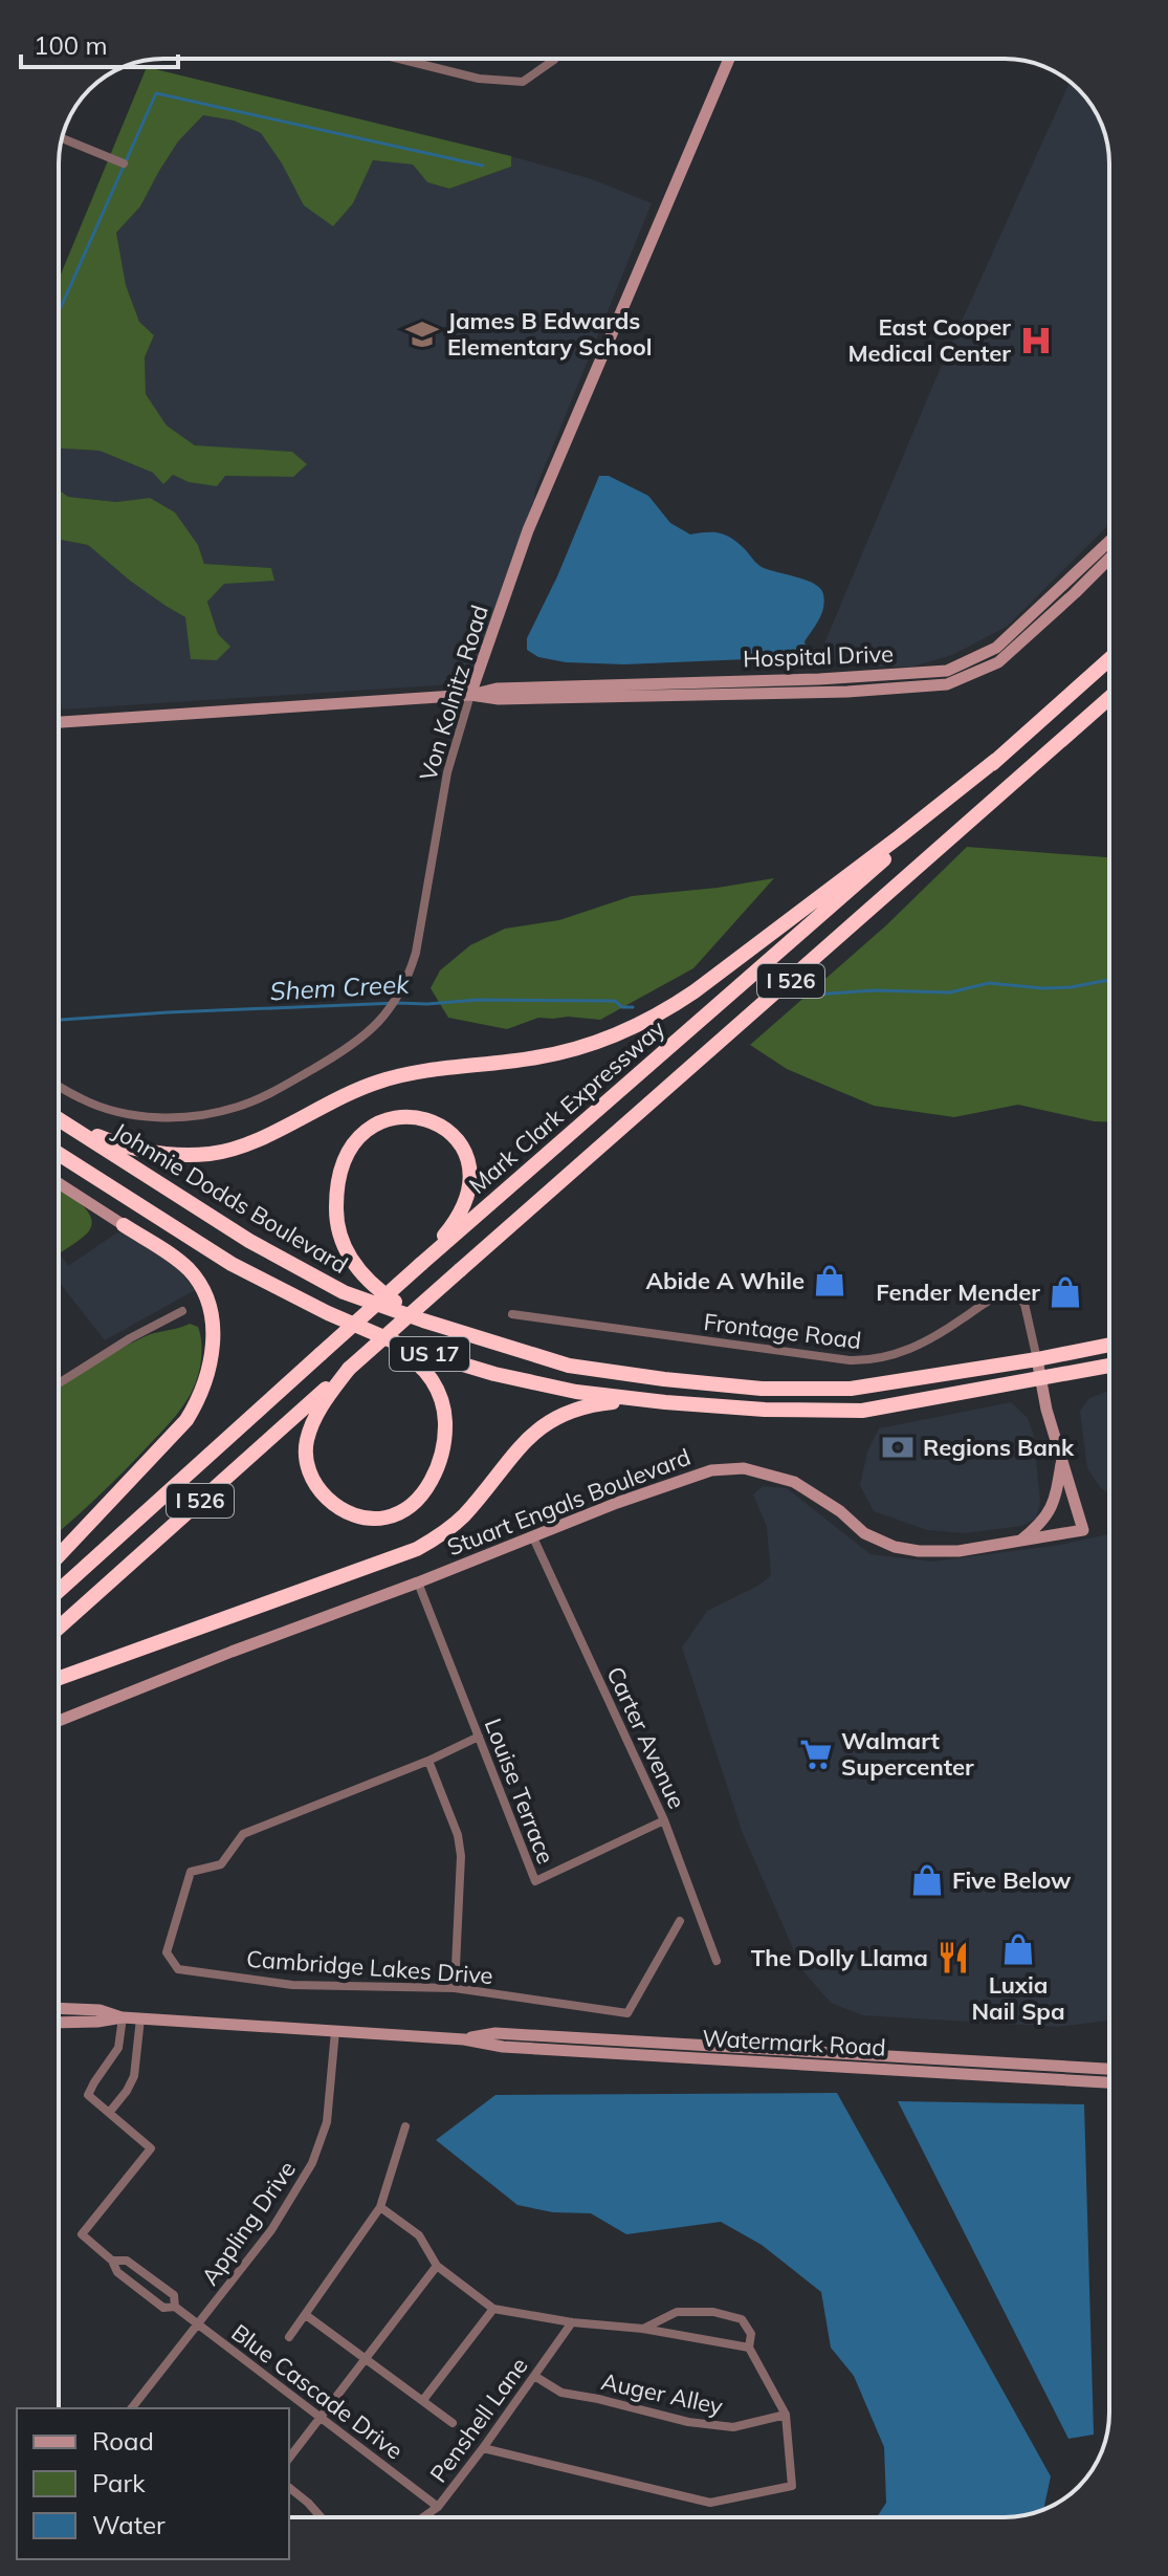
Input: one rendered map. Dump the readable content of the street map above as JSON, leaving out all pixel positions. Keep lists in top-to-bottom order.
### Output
{
  "streets": {
    "highway": [
      "I 526",
      "Mark Clark Expressway",
      "Johnnie Dodds Boulevard",
      "US 17"
    ],
    "street": [
      "Hospital Drive",
      "Von Kolnitz Road",
      "Frontage Road",
      "Stuart Engals Boulevard",
      "Carter Avenue",
      "Louise Terrace",
      "Cambridge Lakes Drive",
      "Watermark Road",
      "Appling Drive",
      "Blue Cascade Drive",
      "Auger Alley",
      "Penshell Lane"
    ]
  },
  "crossings": [
    ["Hospital Drive", "Von Kolnitz Road"],
    ["Johnnie Dodds Boulevard", "Frontage Road"],
    ["Johnnie Dodds Boulevard", "US 17"],
    ["Johnnie Dodds Boulevard", "Stuart Engals Boulevard"],
    ["Frontage Road", "US 17"],
    ["Frontage Road", "Stuart Engals Boulevard"],
    ["US 17", "Stuart Engals Boulevard"],
    ["Stuart Engals Boulevard", "Carter Avenue"],
    ["Stuart Engals Boulevard", "Louise Terrace"],
    ["Carter Avenue", "Louise Terrace"],
    ["Louise Terrace", "Cambridge Lakes Drive"],
    ["Watermark Road", "Appling Drive"],
    ["Watermark Road", "Blue Cascade Drive"],
    ["Appling Drive", "Blue Cascade Drive"],
    ["Blue Cascade Drive", "Penshell Lane"],
    ["Auger Alley", "Penshell Lane"]
  ],
  "water": ["Shem Creek"],
  "places": {
    "school or university": ["James B Edwards Elementary School"],
    "hospital": ["East Cooper Medical Center"],
    "shop": [
      "Abide A While",
      "Fender Mender",
      "Five Below",
      "Luxia Nail Spa"
    ],
    "bank": ["Regions Bank"],
    "supermarket": ["Walmart Supercenter"],
    "restaurant": ["The Dolly Llama"]
  },
  "legend": ["Road", "Park", "Water"],
  "scale_bar": "100 m"
}
